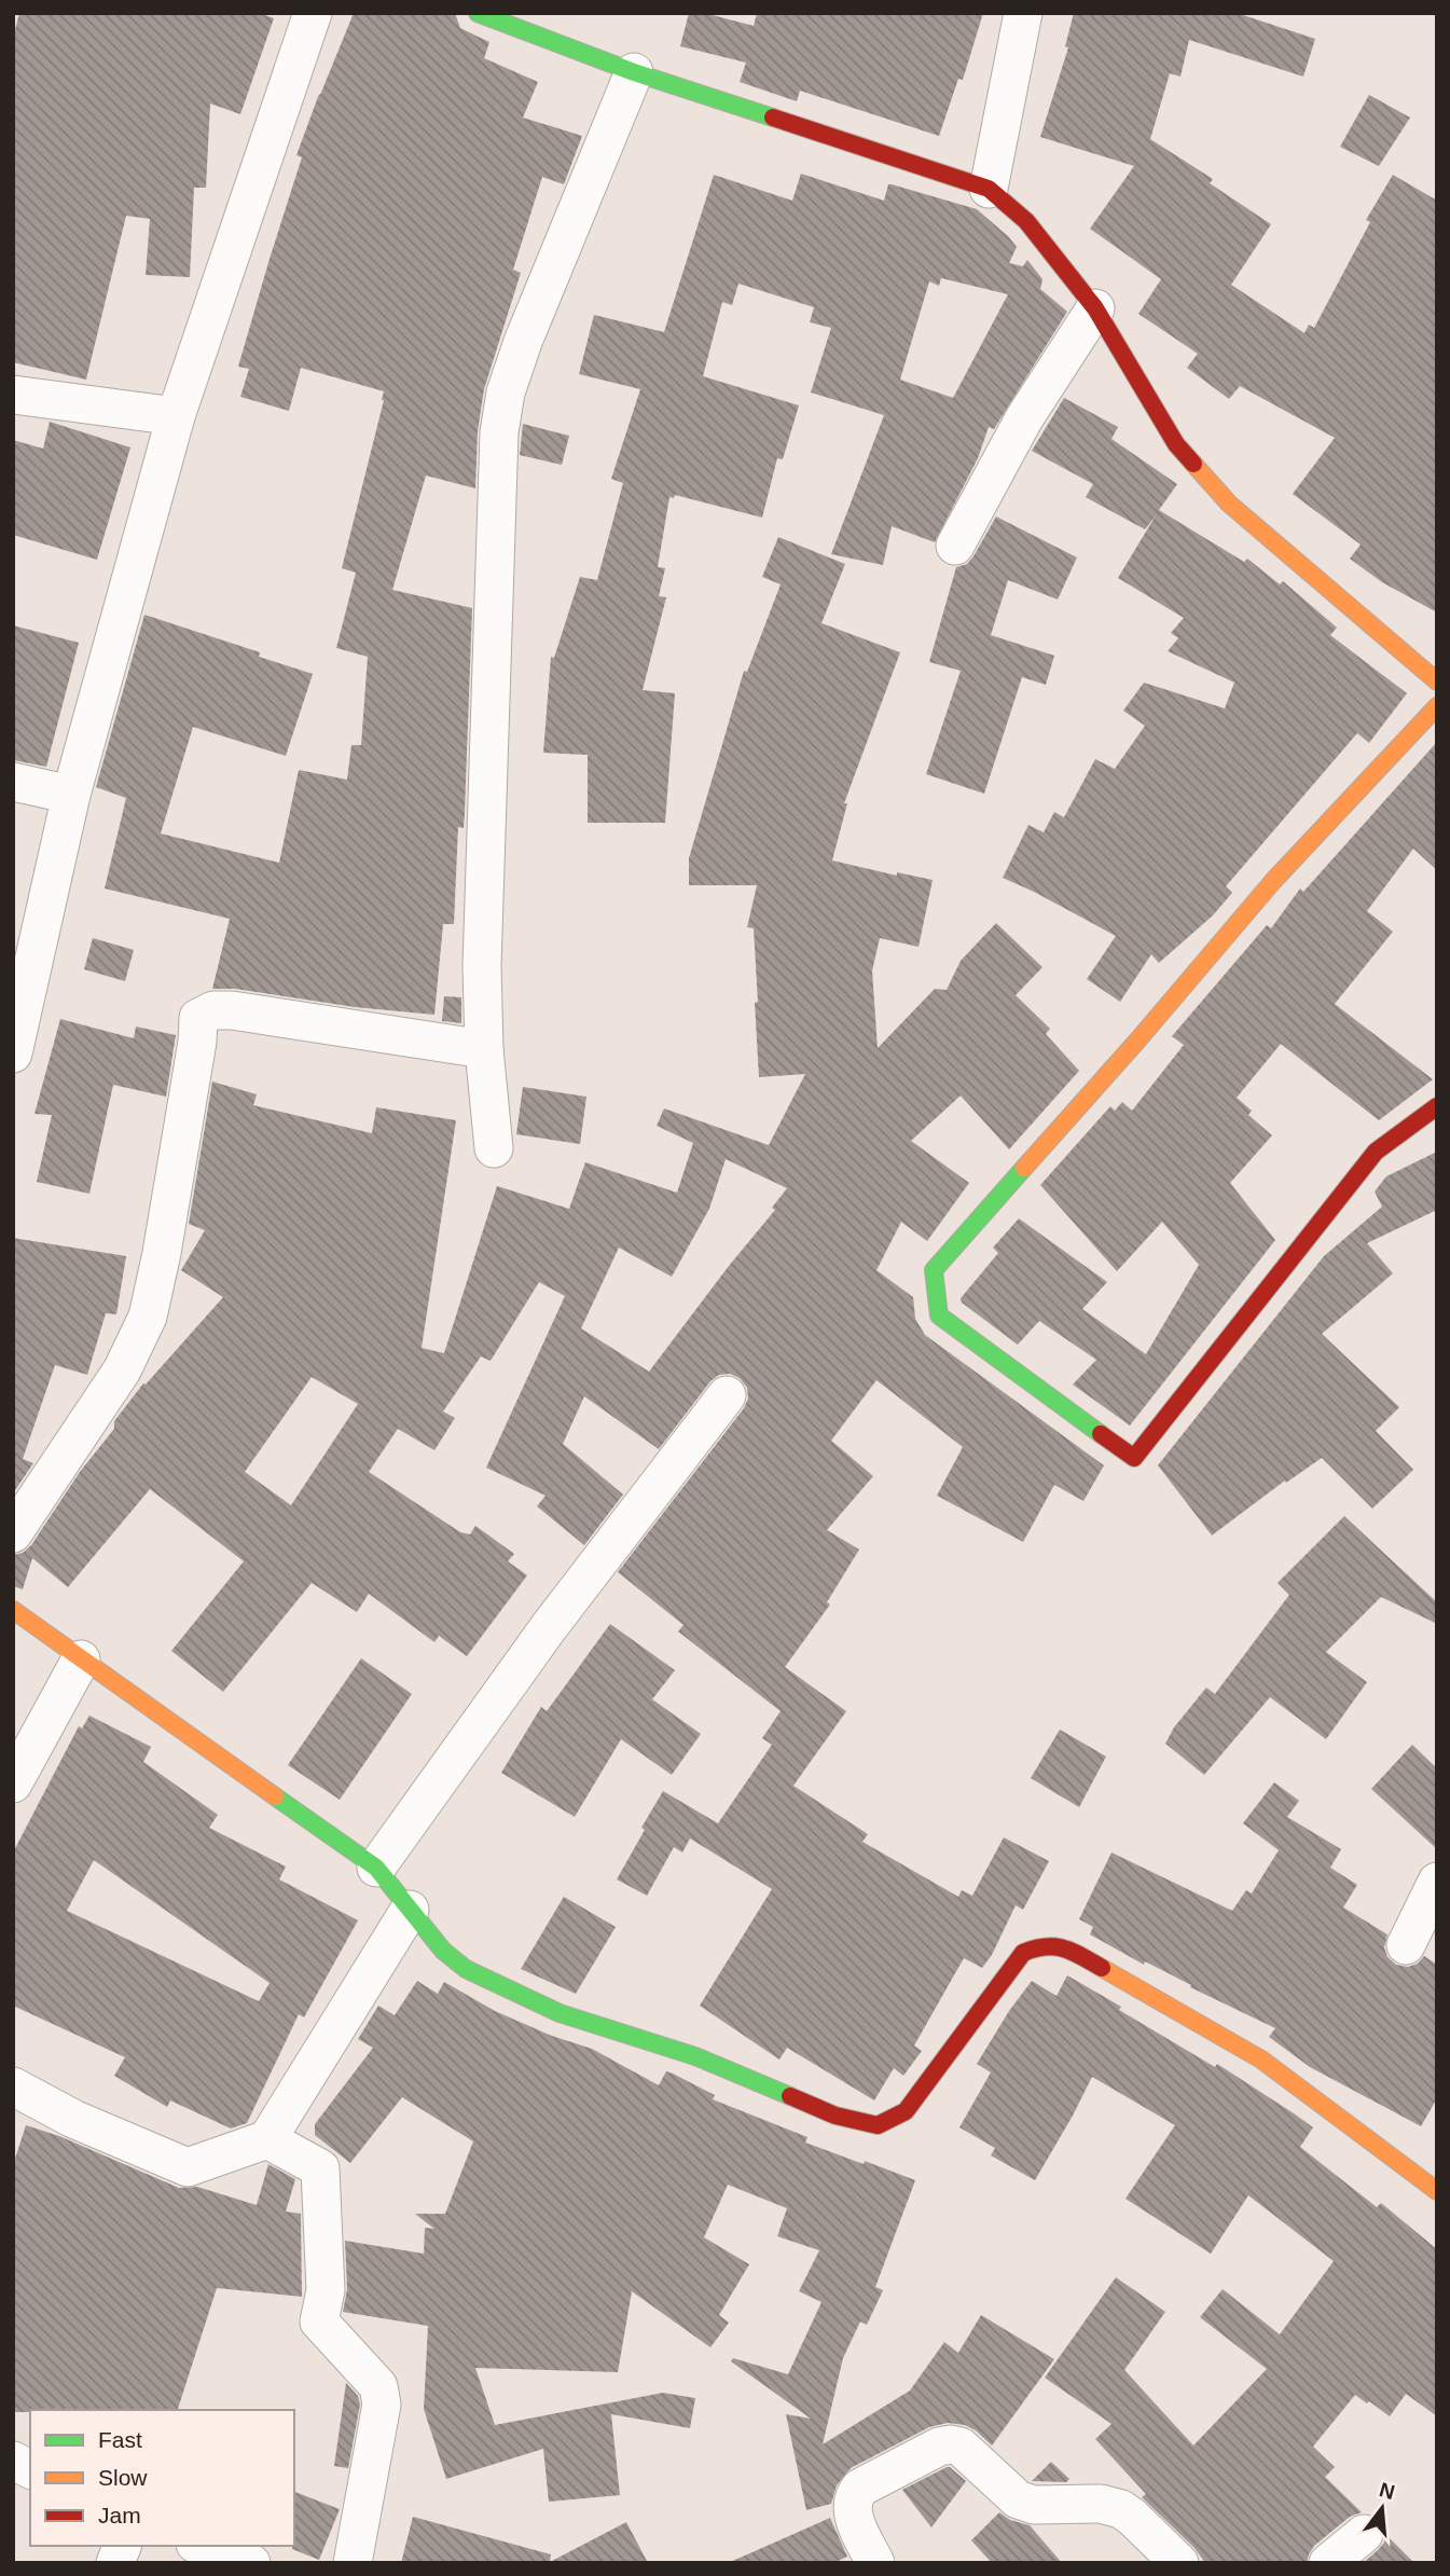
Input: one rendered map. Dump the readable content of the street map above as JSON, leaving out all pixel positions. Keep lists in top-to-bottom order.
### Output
{
  "legend": ["Fast", "Slow", "Jam"],
  "north": "top"
}
